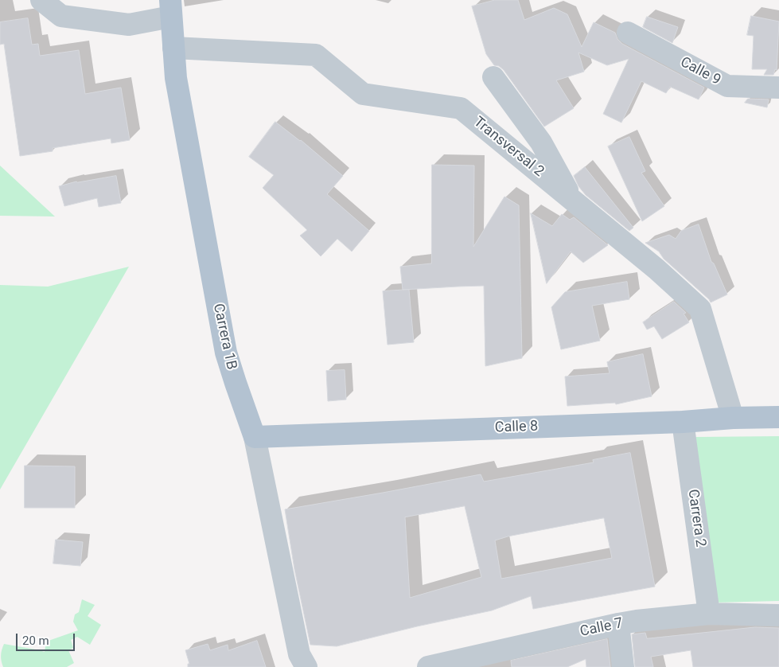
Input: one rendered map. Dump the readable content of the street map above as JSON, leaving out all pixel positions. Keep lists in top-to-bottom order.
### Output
{
  "streets": {
    "main road": ["Carrera 1B", "Calle 8"],
    "street": [
      "Calle 9",
      "Transversal 2",
      "Carrera 2",
      "Calle 7"
    ]
  },
  "crossings": [
    ["Transversal 2", "Carrera 1B"],
    ["Transversal 2", "Calle 8"],
    ["Carrera 1B", "Calle 8"],
    ["Calle 8", "Carrera 2"],
    ["Carrera 2", "Calle 7"]
  ],
  "scale_bar": "20 m"
}
